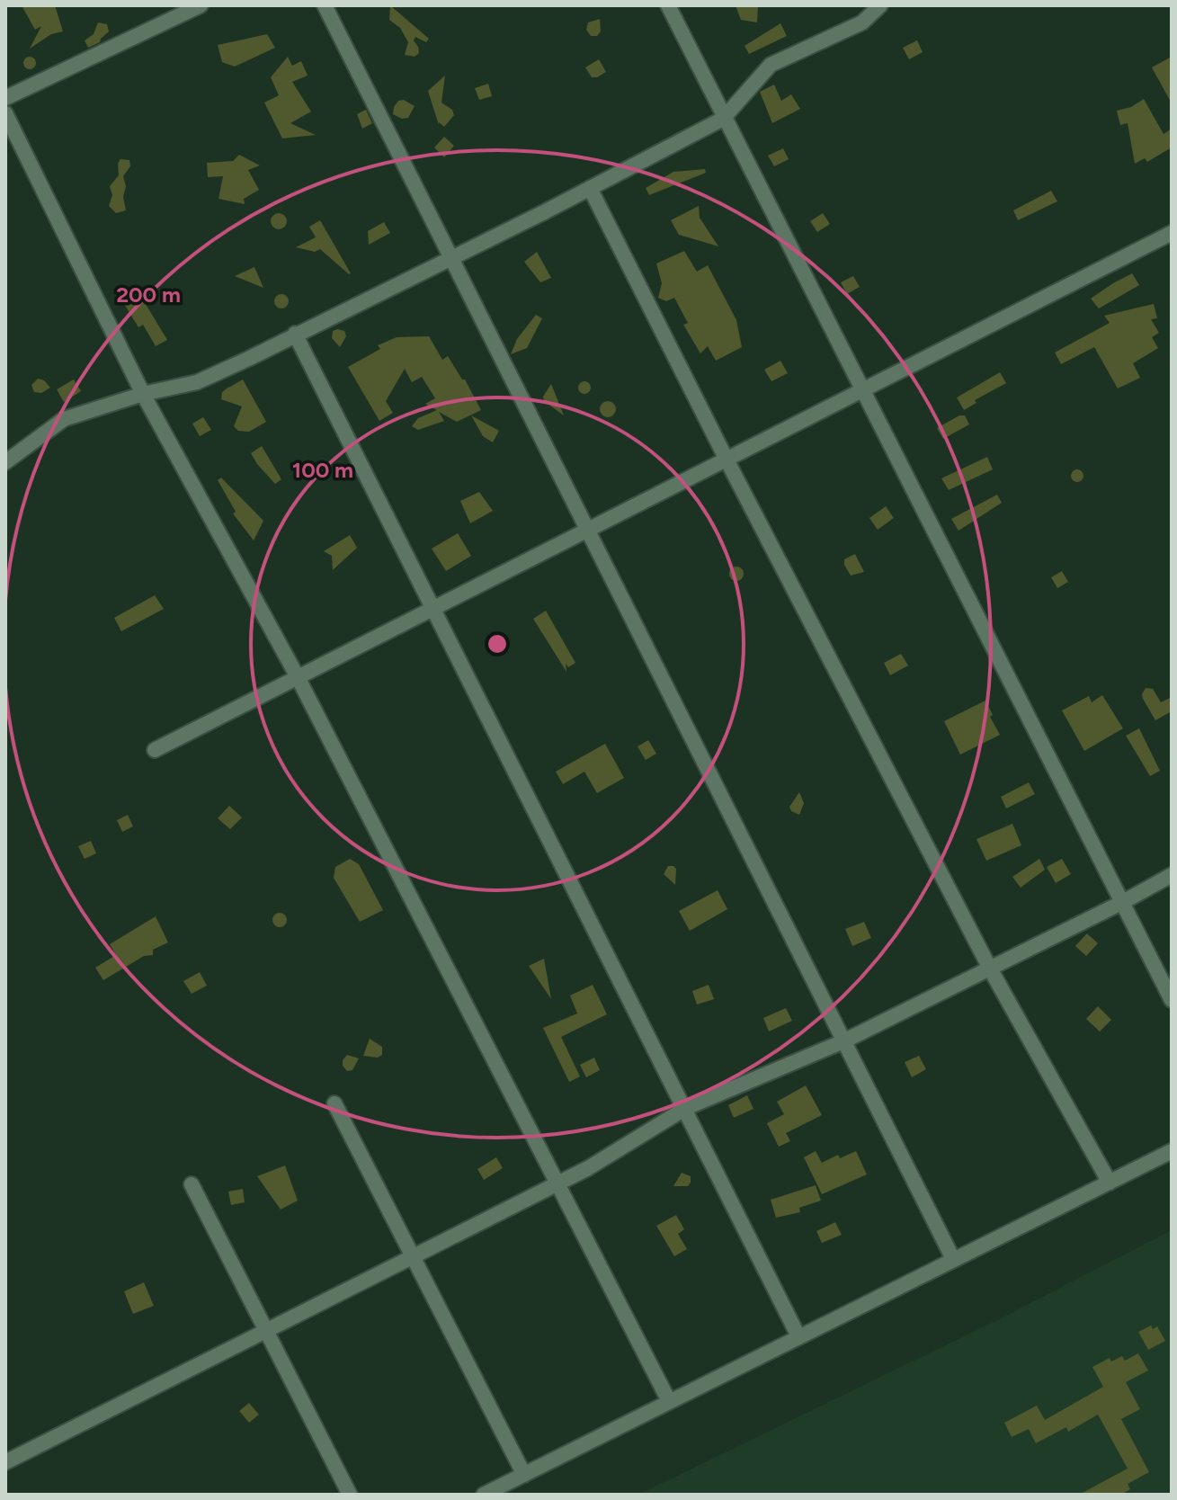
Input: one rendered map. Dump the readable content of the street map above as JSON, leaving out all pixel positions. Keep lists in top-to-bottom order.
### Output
{
  "rings": ["200 m", "100 m"]
}
